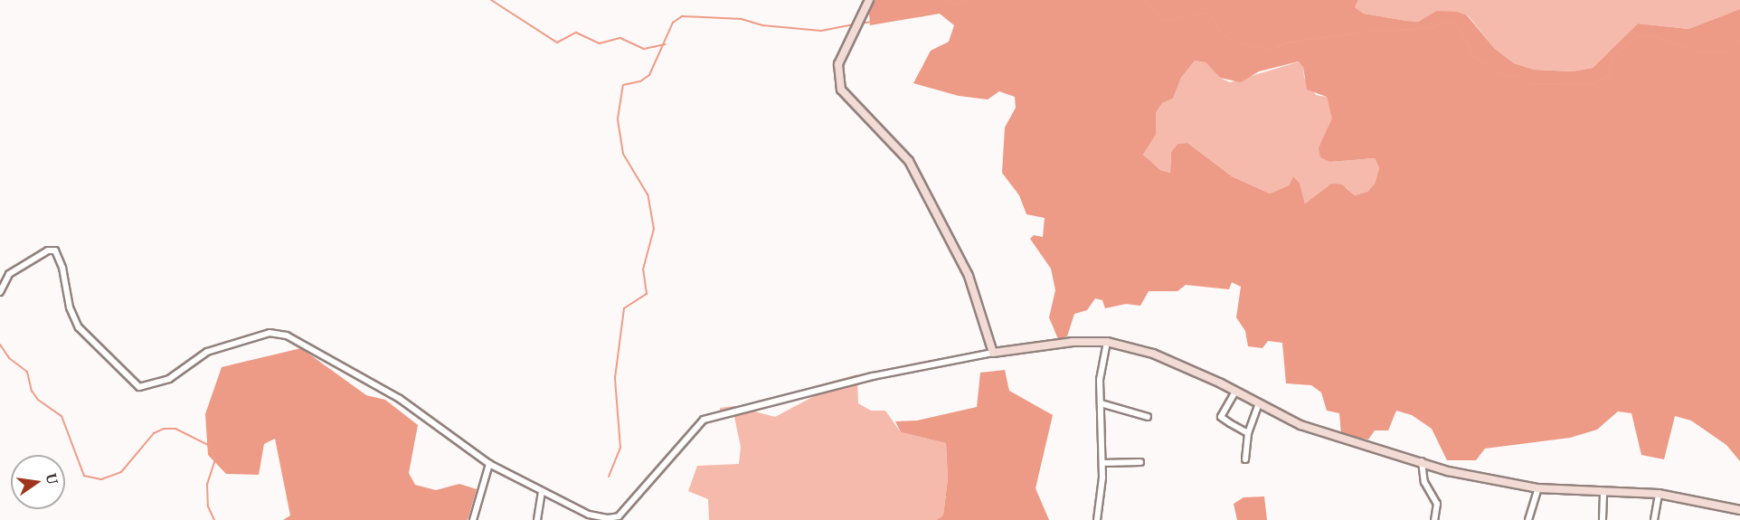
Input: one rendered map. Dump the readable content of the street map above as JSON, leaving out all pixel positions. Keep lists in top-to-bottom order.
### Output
{
  "north": "right"
}
